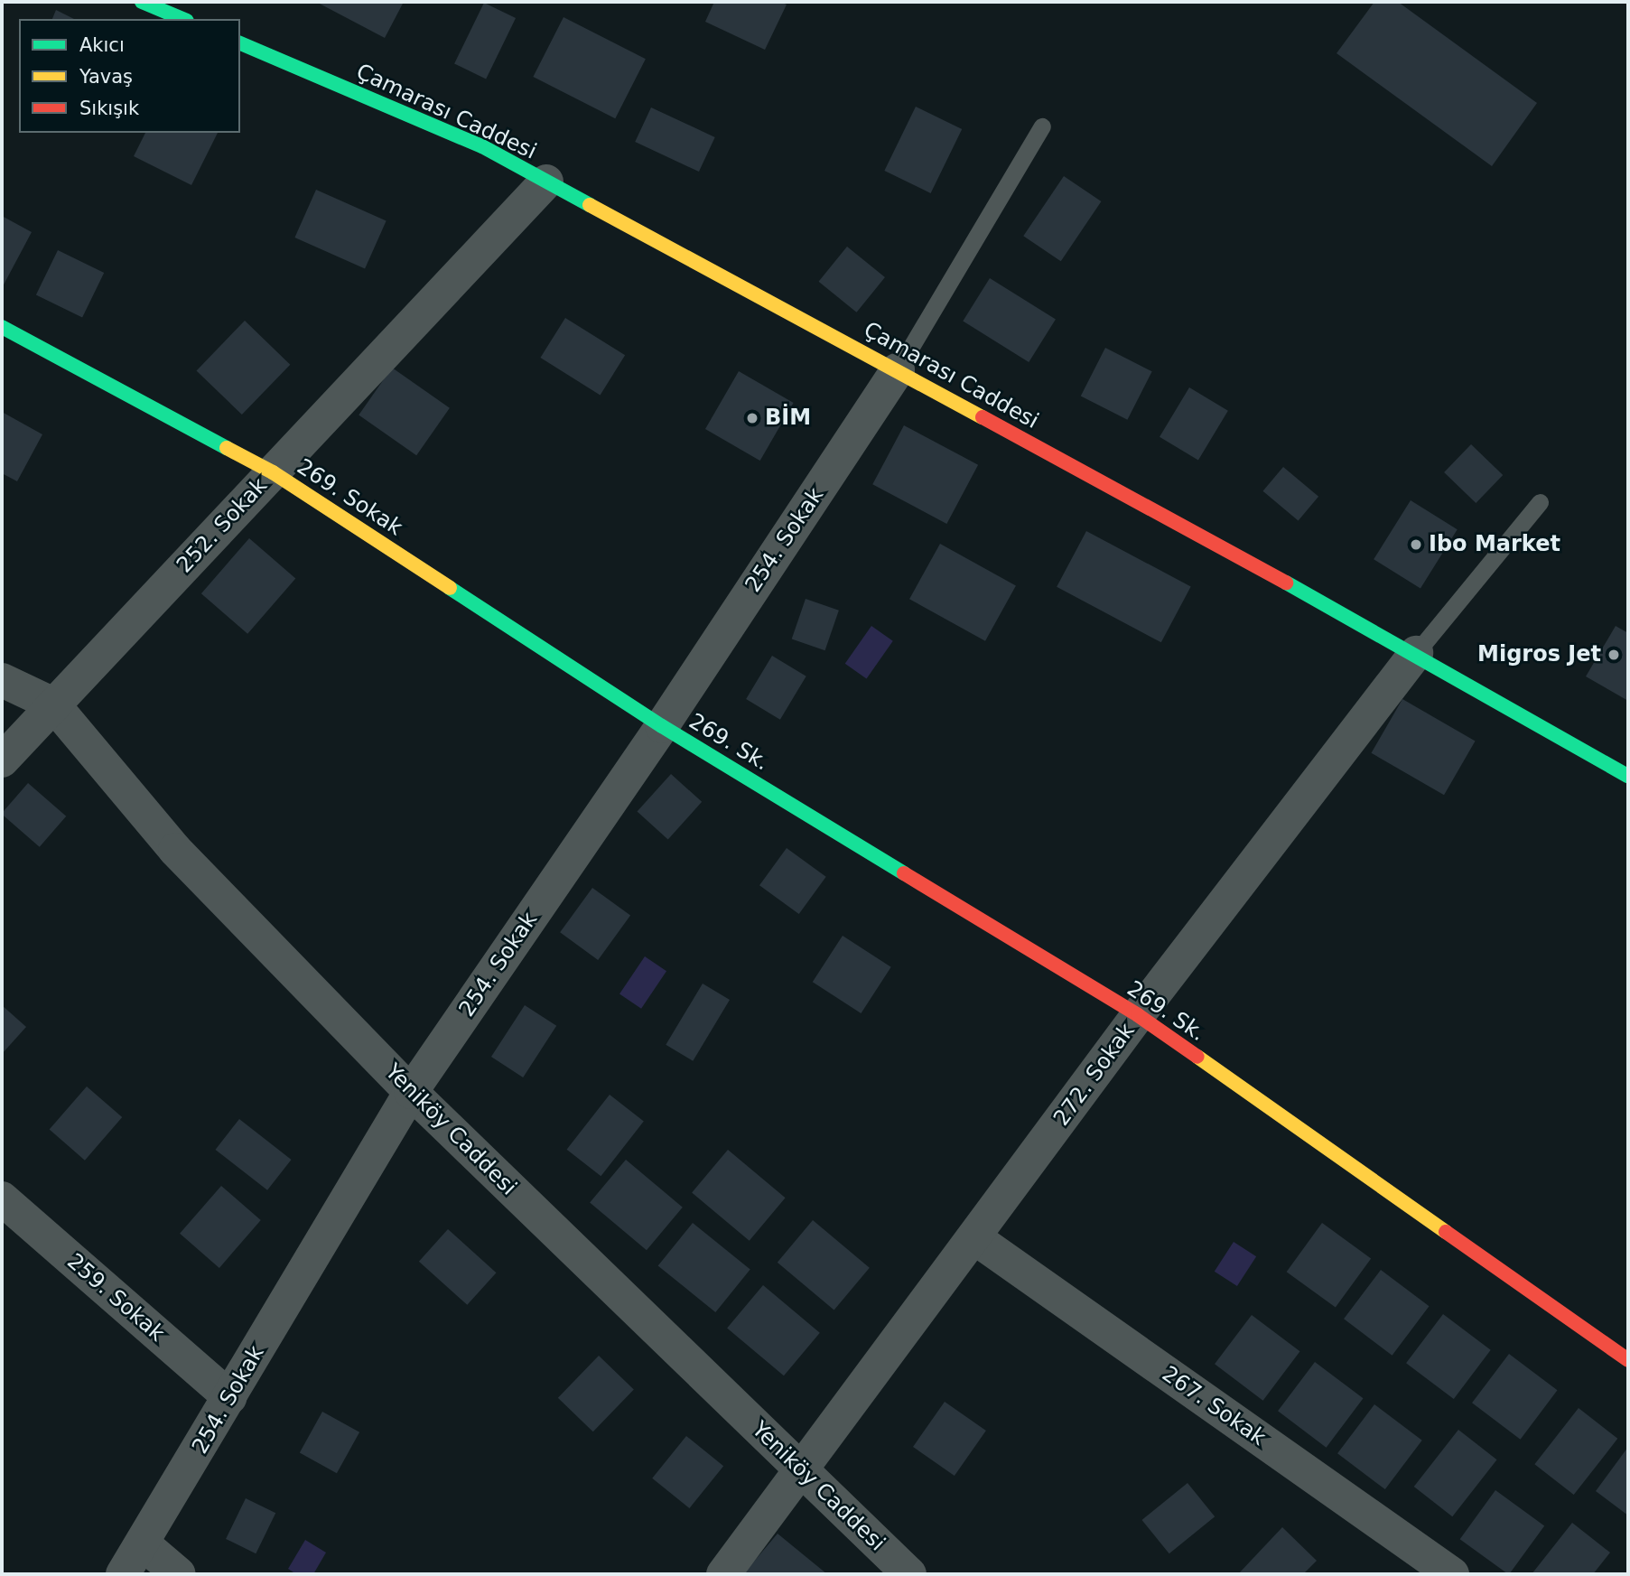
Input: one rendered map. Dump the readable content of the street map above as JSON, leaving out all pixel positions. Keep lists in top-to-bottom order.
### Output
{
  "streets": {
    "street": [
      "Çamarası Caddesi",
      "269. Sokak",
      "252. Sokak",
      "254. Sokak",
      "269. Sk.",
      "272. Sokak",
      "Yeniköy Caddesi",
      "259. Sokak",
      "267. Sokak"
    ]
  },
  "crossings": [
    ["Çamarası Caddesi", "252. Sokak"],
    ["Çamarası Caddesi", "254. Sokak"],
    ["Çamarası Caddesi", "272. Sokak"],
    ["269. Sokak", "252. Sokak"],
    ["269. Sokak", "254. Sokak"],
    ["269. Sokak", "269. Sk."],
    ["252. Sokak", "Yeniköy Caddesi"],
    ["254. Sokak", "269. Sk."],
    ["254. Sokak", "Yeniköy Caddesi"],
    ["254. Sokak", "259. Sokak"],
    ["269. Sk.", "272. Sokak"],
    ["272. Sokak", "Yeniköy Caddesi"],
    ["272. Sokak", "267. Sokak"]
  ],
  "places": ["BİM", "Ibo Market", "Migros Jet"],
  "legend": ["Akıcı", "Yavaş", "Sıkışık"]
}
